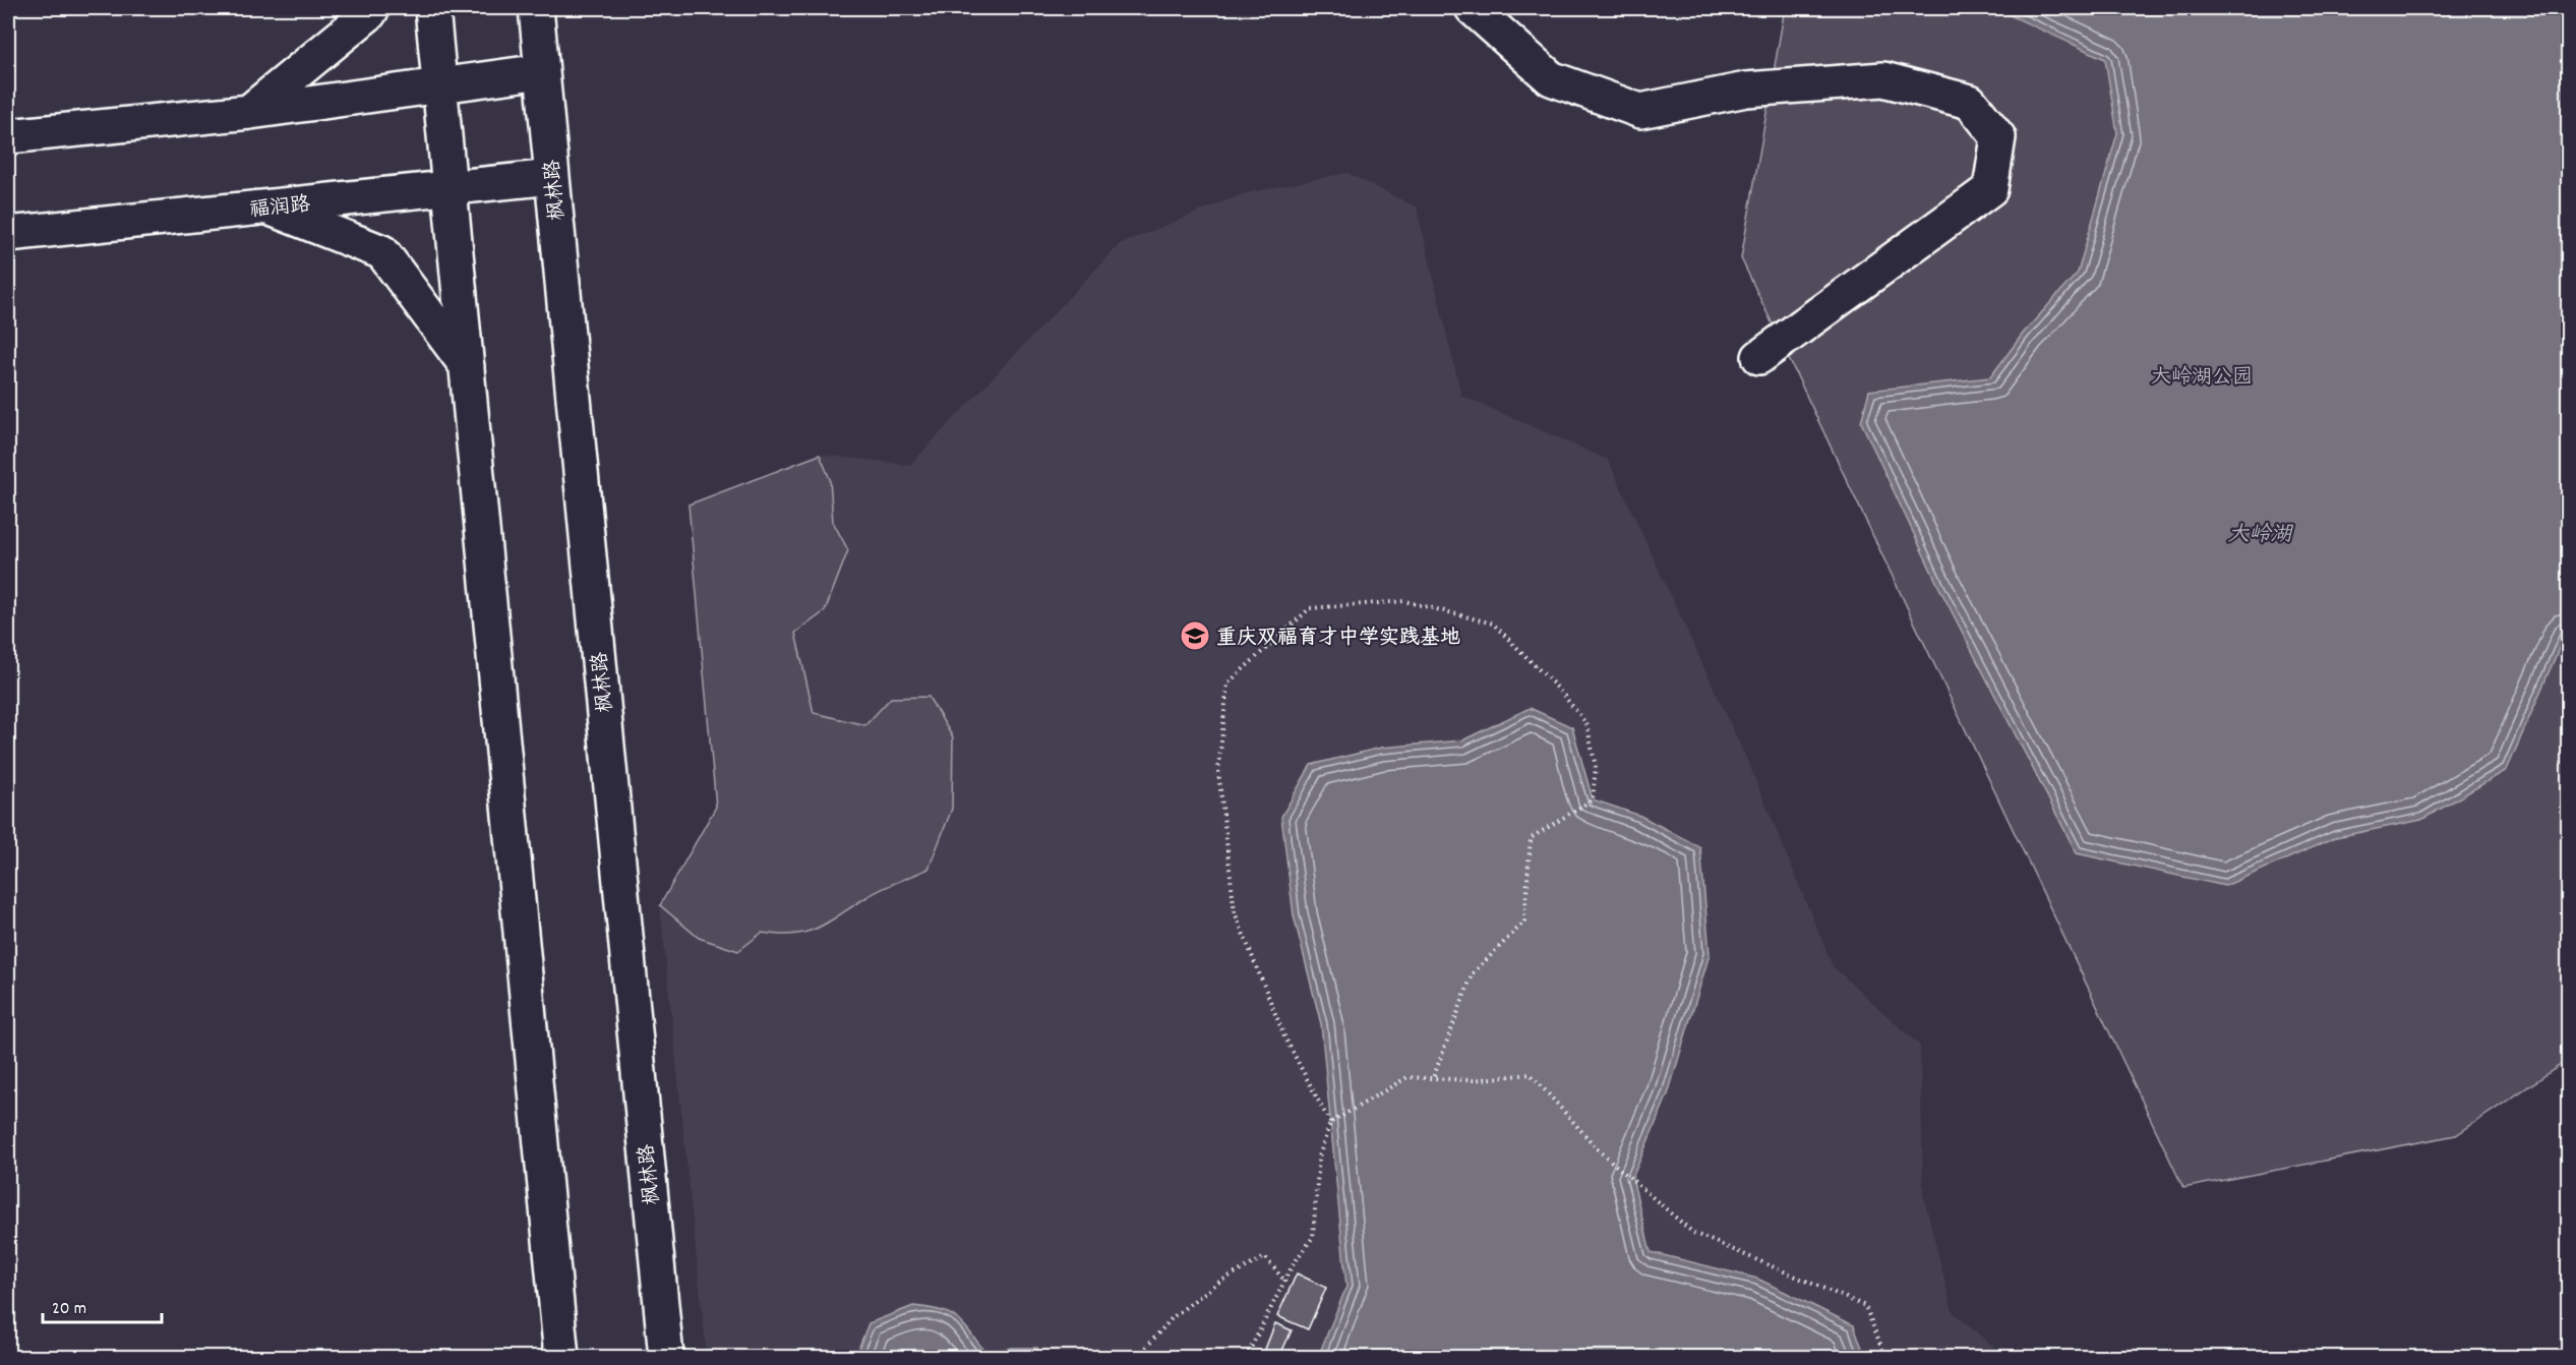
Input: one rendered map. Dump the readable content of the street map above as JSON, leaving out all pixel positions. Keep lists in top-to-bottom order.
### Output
{
  "streets": {
    "main road": ["枫林路", "福润路"]
  },
  "crossings": [
    ["枫林路", "福润路"]
  ],
  "water": ["大岭湖"],
  "parks": ["大岭湖公园"],
  "places": {
    "school or university": ["重庆双福育才中学实践基地"]
  },
  "scale_bar": "20 m"
}
